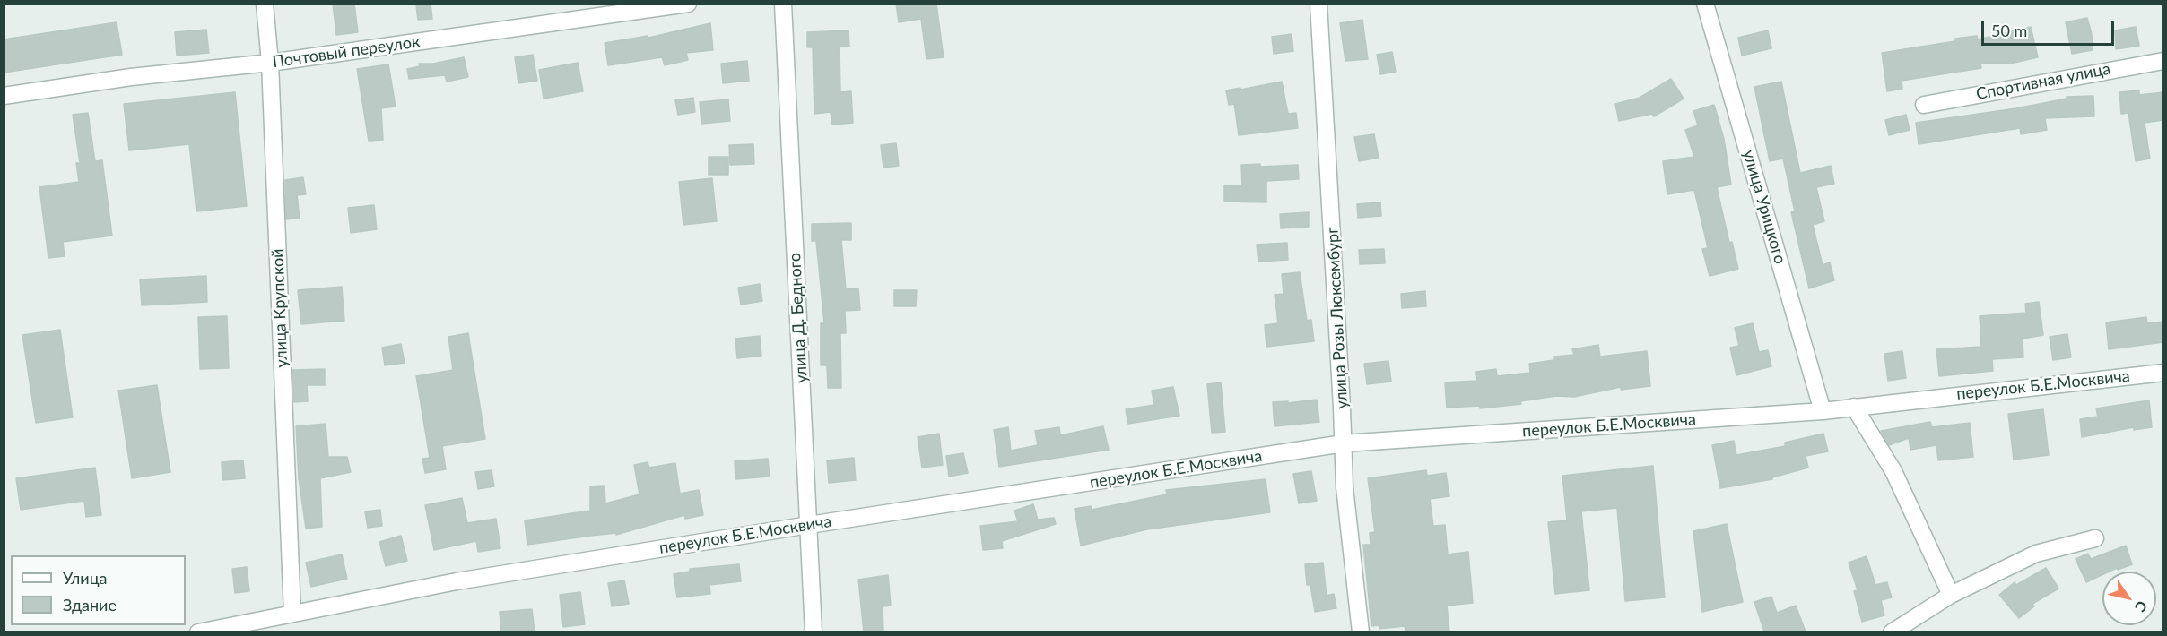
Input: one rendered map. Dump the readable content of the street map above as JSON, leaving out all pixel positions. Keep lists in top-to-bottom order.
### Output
{
  "streets": {
    "street": [
      "Почтовый переулок",
      "Спортивная улица",
      "улица Урицкого",
      "улица Крупской",
      "улица Д. Бедного",
      "улица Розы Люксембург",
      "переулок Б.Е.Москвича"
    ]
  },
  "crossings": [
    ["Почтовый переулок", "улица Крупской"],
    ["улица Урицкого", "переулок Б.Е.Москвича"],
    ["улица Крупской", "переулок Б.Е.Москвича"],
    ["улица Д. Бедного", "переулок Б.Е.Москвича"],
    ["улица Розы Люксембург", "переулок Б.Е.Москвича"]
  ],
  "legend": ["Улица", "Здание"],
  "scale_bar": "50 m",
  "north": "bottom right"
}
